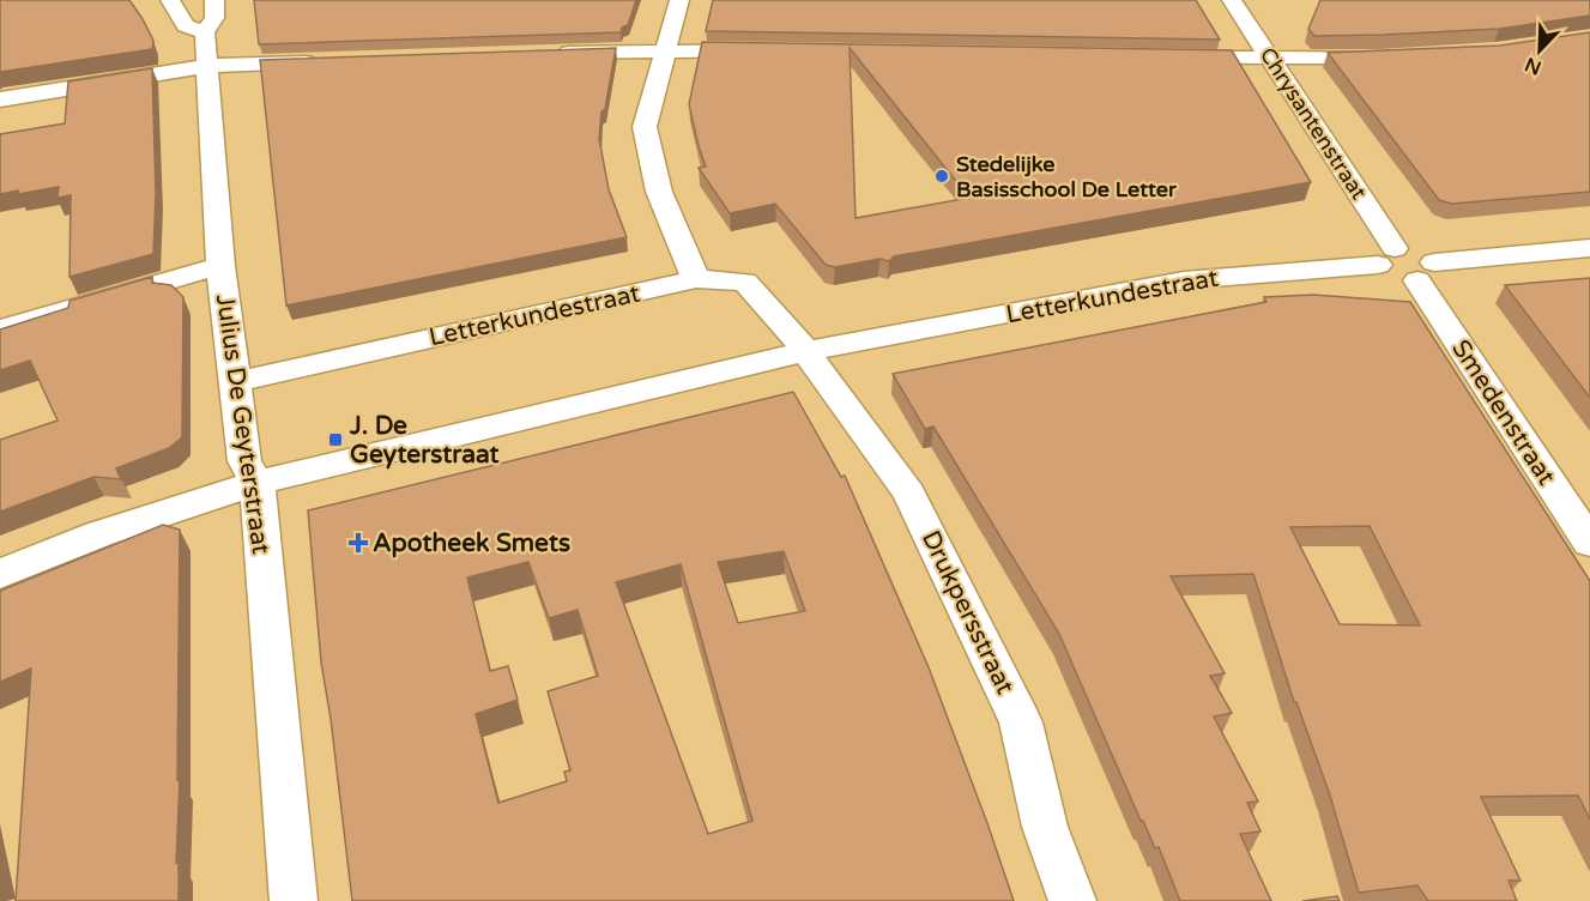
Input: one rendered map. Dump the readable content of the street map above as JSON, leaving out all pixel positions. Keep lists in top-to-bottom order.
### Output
{
  "streets": {
    "street": [
      "Chrysantenstraat",
      "Letterkundestraat",
      "Smedenstraat",
      "Julius De Geyterstraat",
      "Drukpersstraat"
    ]
  },
  "crossings": [
    ["Chrysantenstraat", "Letterkundestraat"],
    ["Letterkundestraat", "Smedenstraat"],
    ["Letterkundestraat", "Julius De Geyterstraat"],
    ["Letterkundestraat", "Drukpersstraat"]
  ],
  "places": {
    "other": ["Stedelijke Basisschool De Letter"],
    "transit": ["J. De Geyterstraat"],
    "health": ["Apotheek Smets"]
  },
  "north": "bottom left"
}
